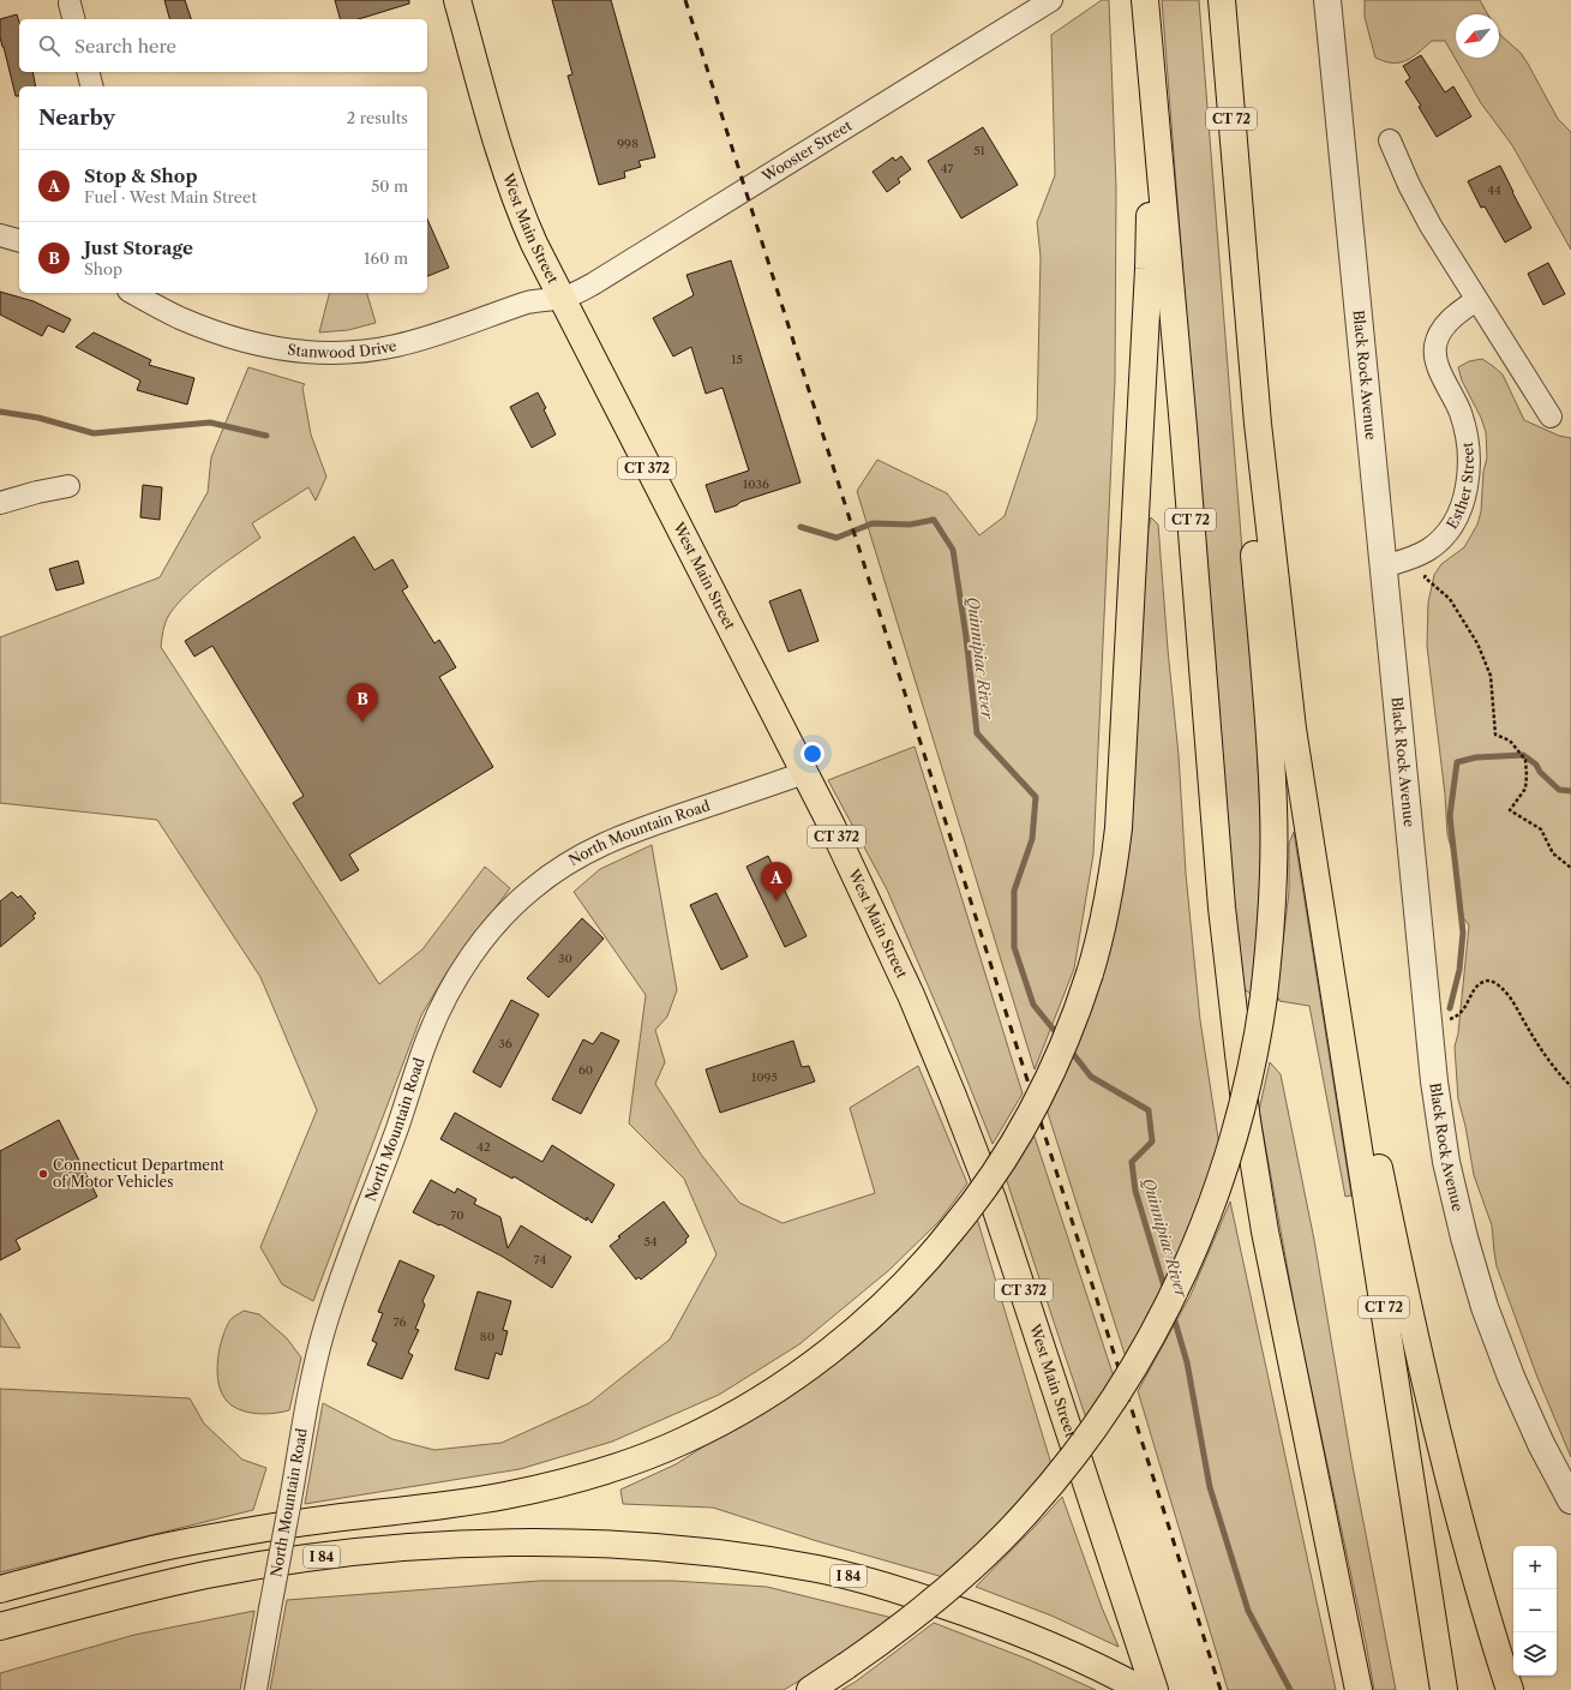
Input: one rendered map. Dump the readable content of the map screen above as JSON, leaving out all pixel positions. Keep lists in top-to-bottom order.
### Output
{
  "streets": {
    "main road": [
      "CT 72",
      "West Main Street",
      "CT 372",
      "I 84"
    ],
    "street": [
      "Wooster Street",
      "Stanwood Drive",
      "Black Rock Avenue",
      "Esther Street",
      "North Mountain Road"
    ]
  },
  "crossings": [
    ["Wooster Street", "West Main Street"],
    ["Wooster Street", "Stanwood Drive"],
    ["West Main Street", "Stanwood Drive"],
    ["West Main Street", "North Mountain Road"],
    ["Black Rock Avenue", "Esther Street"]
  ],
  "water": ["Quinnipiac River"],
  "places": ["Connecticut Department of Motor Vehicles"],
  "house_numbers": [
    "998",
    "51",
    "47",
    "44",
    "15",
    "1036",
    "30",
    "36",
    "60",
    "1095",
    "42",
    "70",
    "54",
    "74",
    "76",
    "80"
  ],
  "north": "bottom left",
  "page": {
    "search": "Search here",
    "heading": ["Nearby", "2 results"],
    "list": [
      {
        "mark": "A",
        "name": "Stop & Shop",
        "note": "Fuel · West Main Street",
        "value": "50 m"
      },
      {
        "mark": "B",
        "name": "Just Storage",
        "note": "Shop",
        "value": "160 m"
      }
    ],
    "pins": ["B", "A"],
    "map_buttons": ["+", "−"]
  }
}
